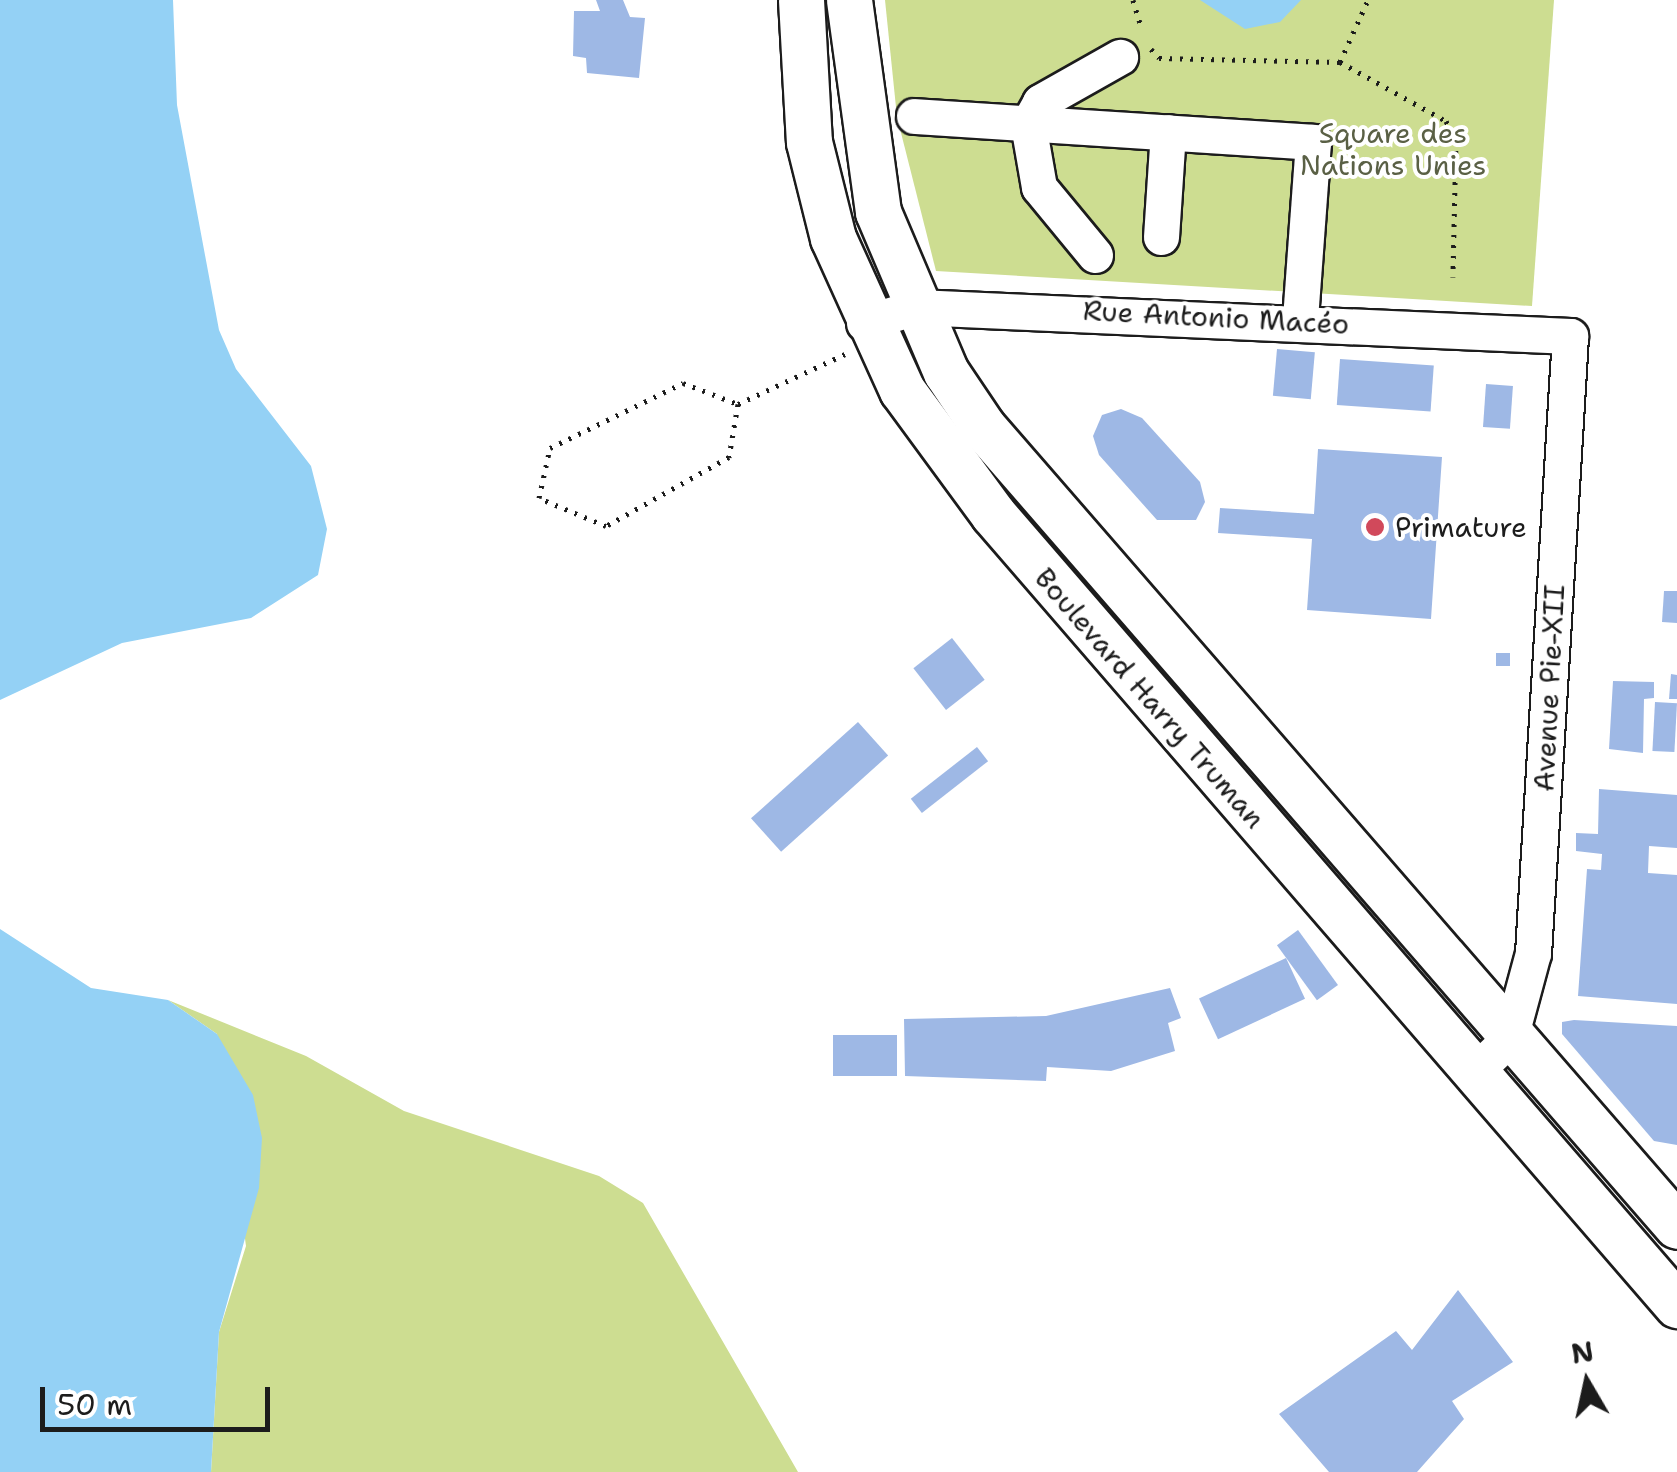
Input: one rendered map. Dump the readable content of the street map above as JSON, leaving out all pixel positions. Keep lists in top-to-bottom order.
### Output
{
  "streets": {
    "main road": ["Boulevard Harry Truman"],
    "street": ["Rue Antonio Macéo", "Avenue Pie-XII"]
  },
  "crossings": [
    ["Rue Antonio Macéo", "Avenue Pie-XII"],
    ["Rue Antonio Macéo", "Boulevard Harry Truman"],
    ["Avenue Pie-XII", "Boulevard Harry Truman"]
  ],
  "parks": ["Square des Nations Unies"],
  "places": ["Primature"],
  "scale_bar": "50 m",
  "north": "top"
}
